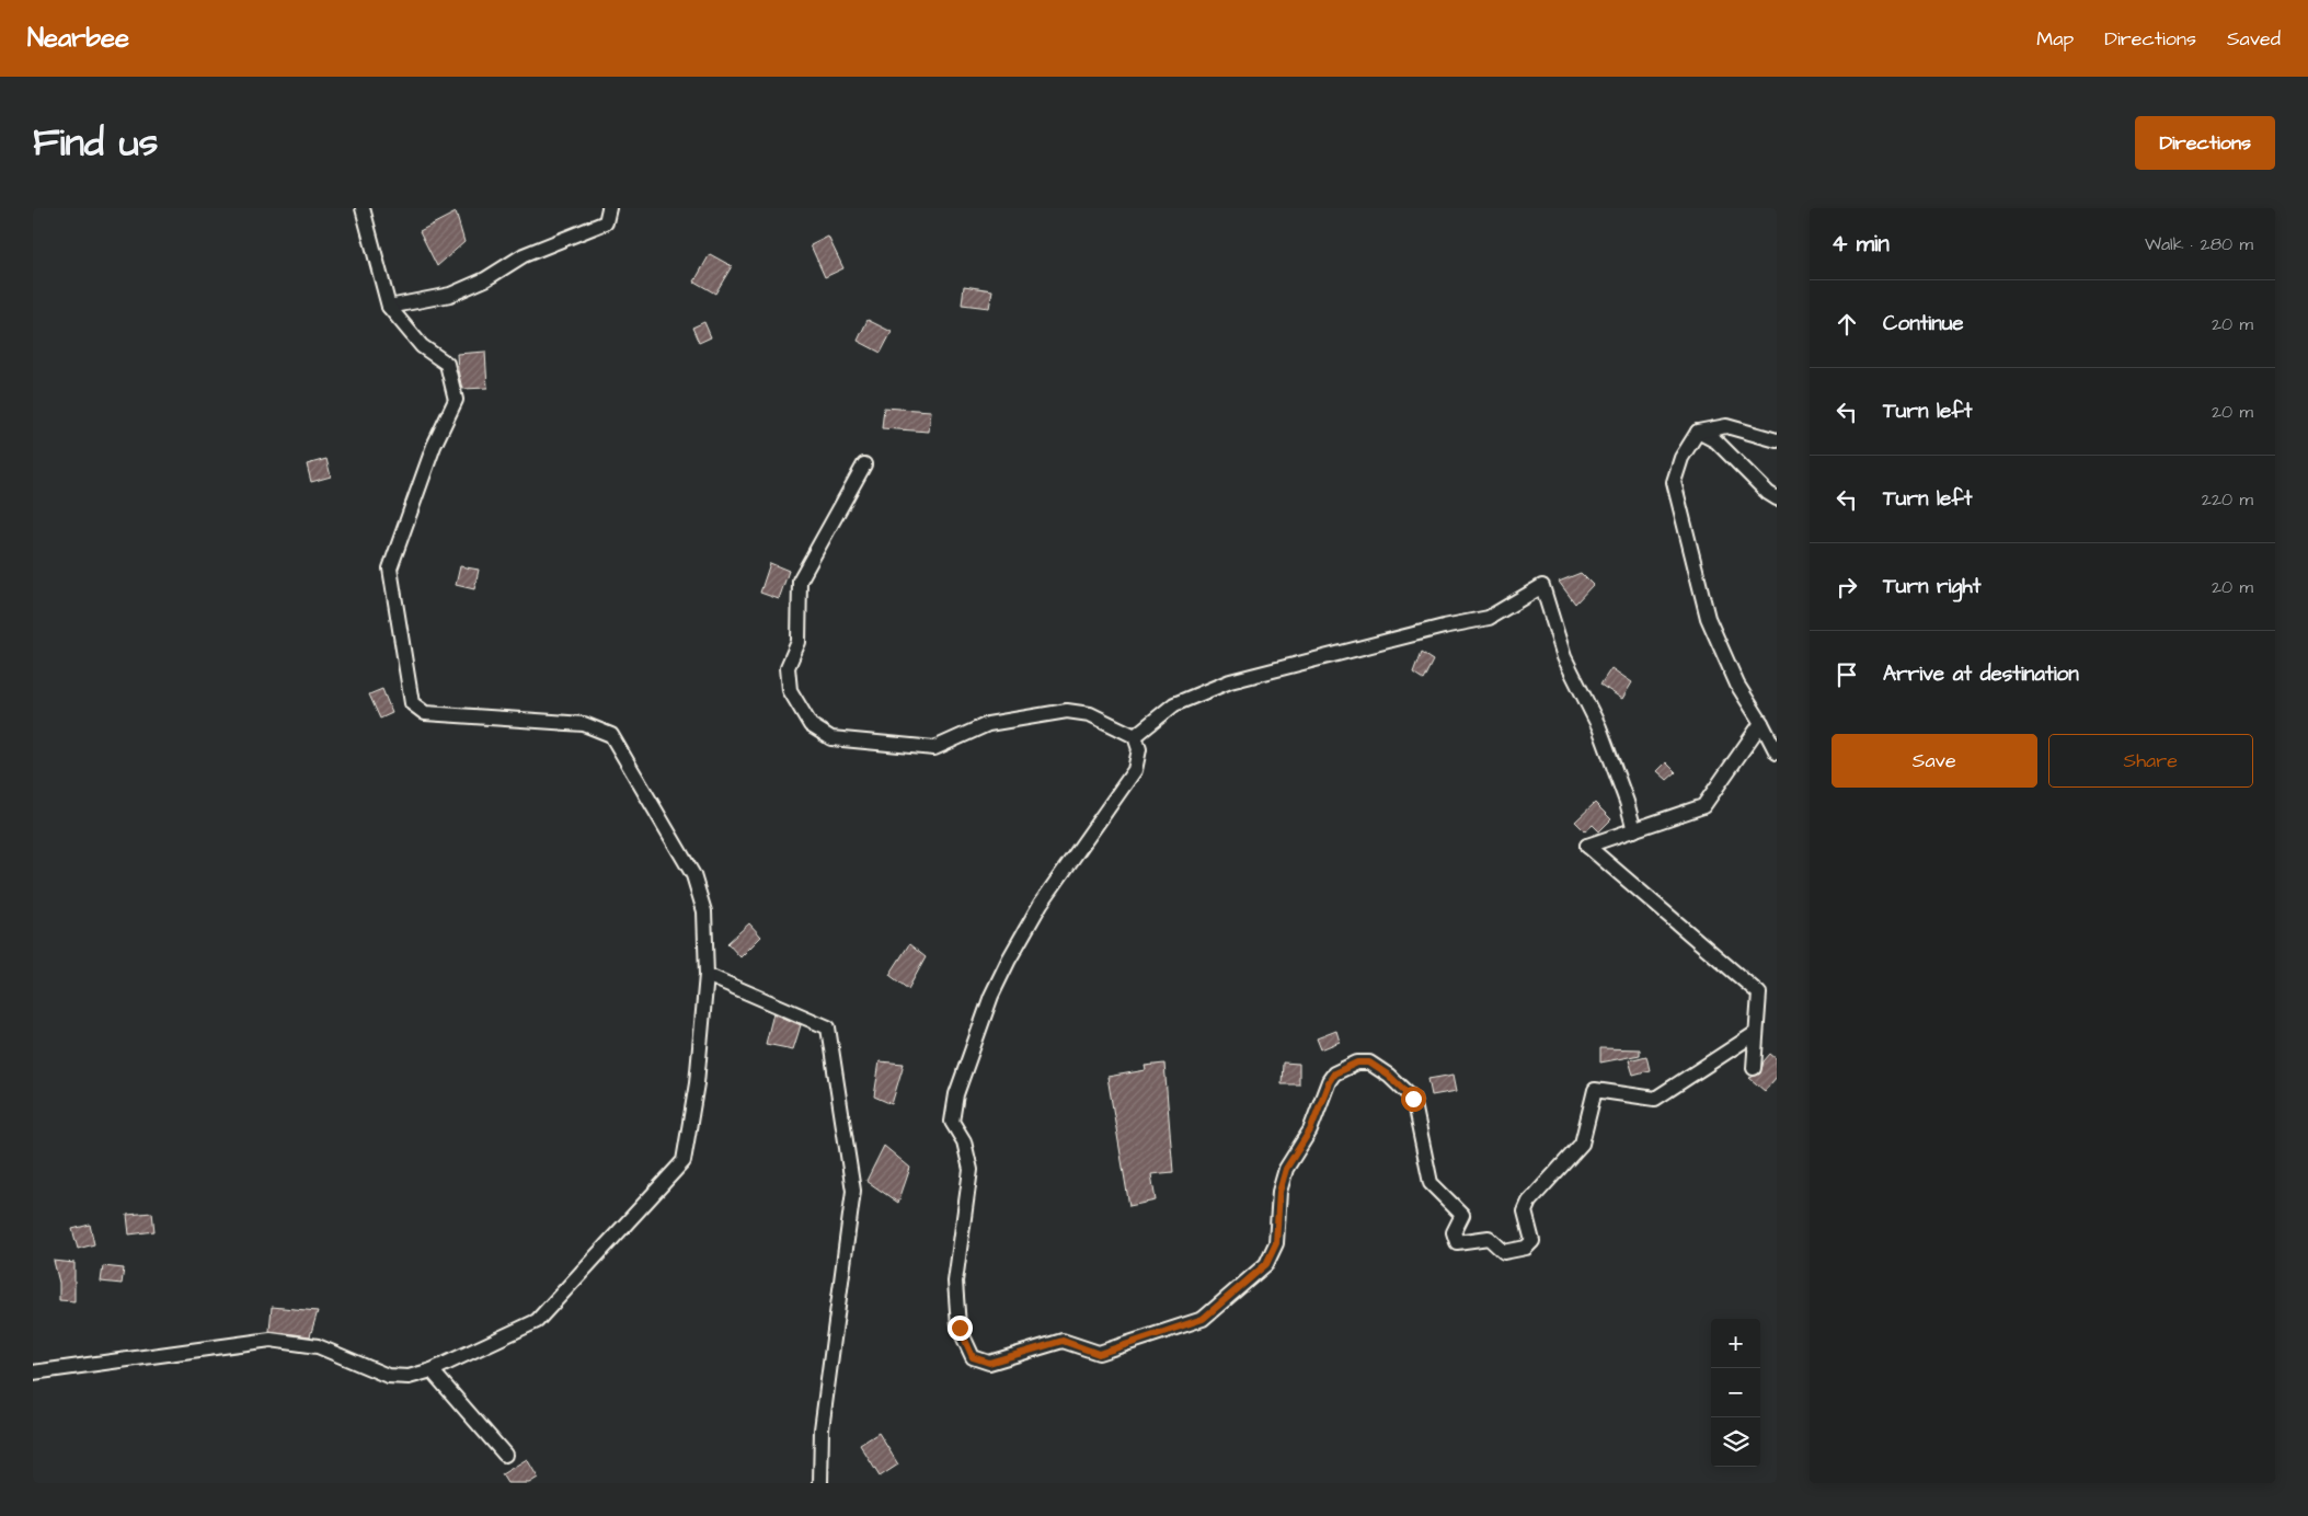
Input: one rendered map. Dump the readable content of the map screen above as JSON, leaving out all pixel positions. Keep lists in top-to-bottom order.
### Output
{
  "page": {
    "header": "Nearbee",
    "nav": ["Map", "Directions", "Saved"],
    "title": "Find us",
    "buttons": [
      "Directions",
      ["Save", "Share"]
    ],
    "heading": ["4 min", "Walk · 280 m"],
    "list": [
      ["Continue", "20 m"],
      ["Turn left", "20 m"],
      ["Turn left", "220 m"],
      ["Turn right", "20 m"],
      "Arrive at destination"
    ],
    "map_buttons": ["+", "−"]
  }
}
